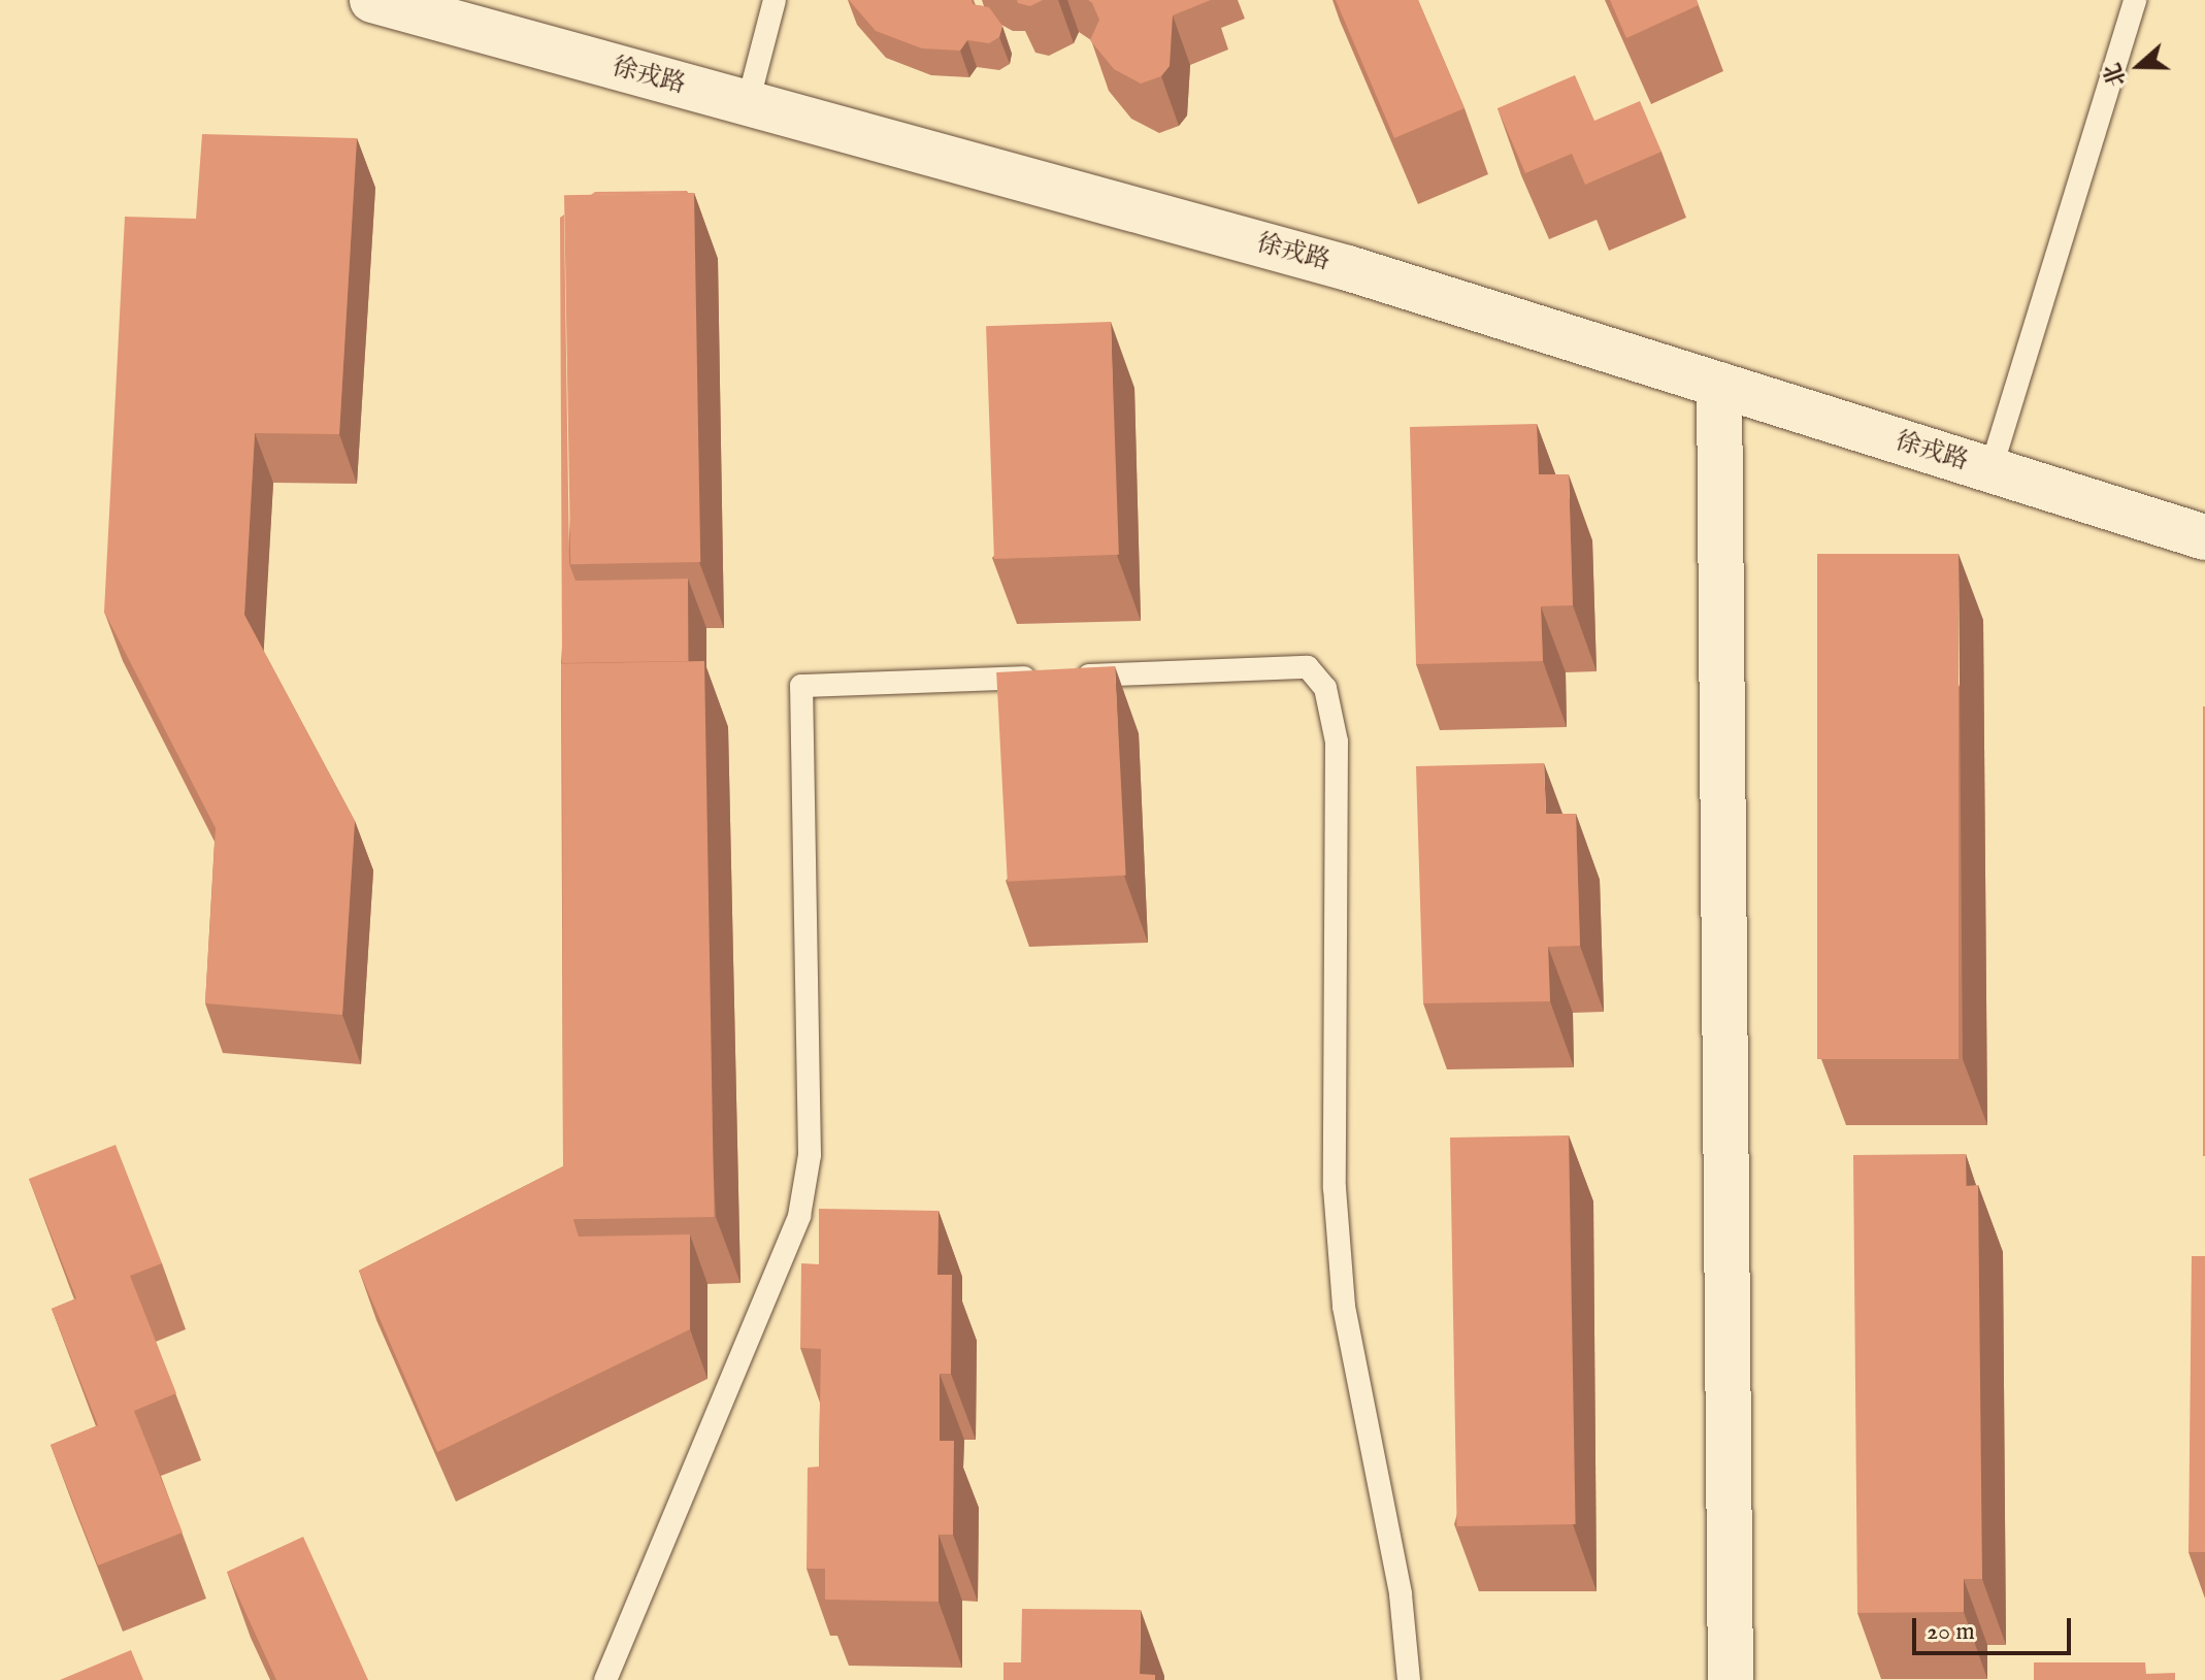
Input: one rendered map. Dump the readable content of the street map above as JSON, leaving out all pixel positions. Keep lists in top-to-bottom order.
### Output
{
  "streets": {
    "street": ["徐戎路"]
  },
  "scale_bar": "20 m",
  "north": "left"
}
